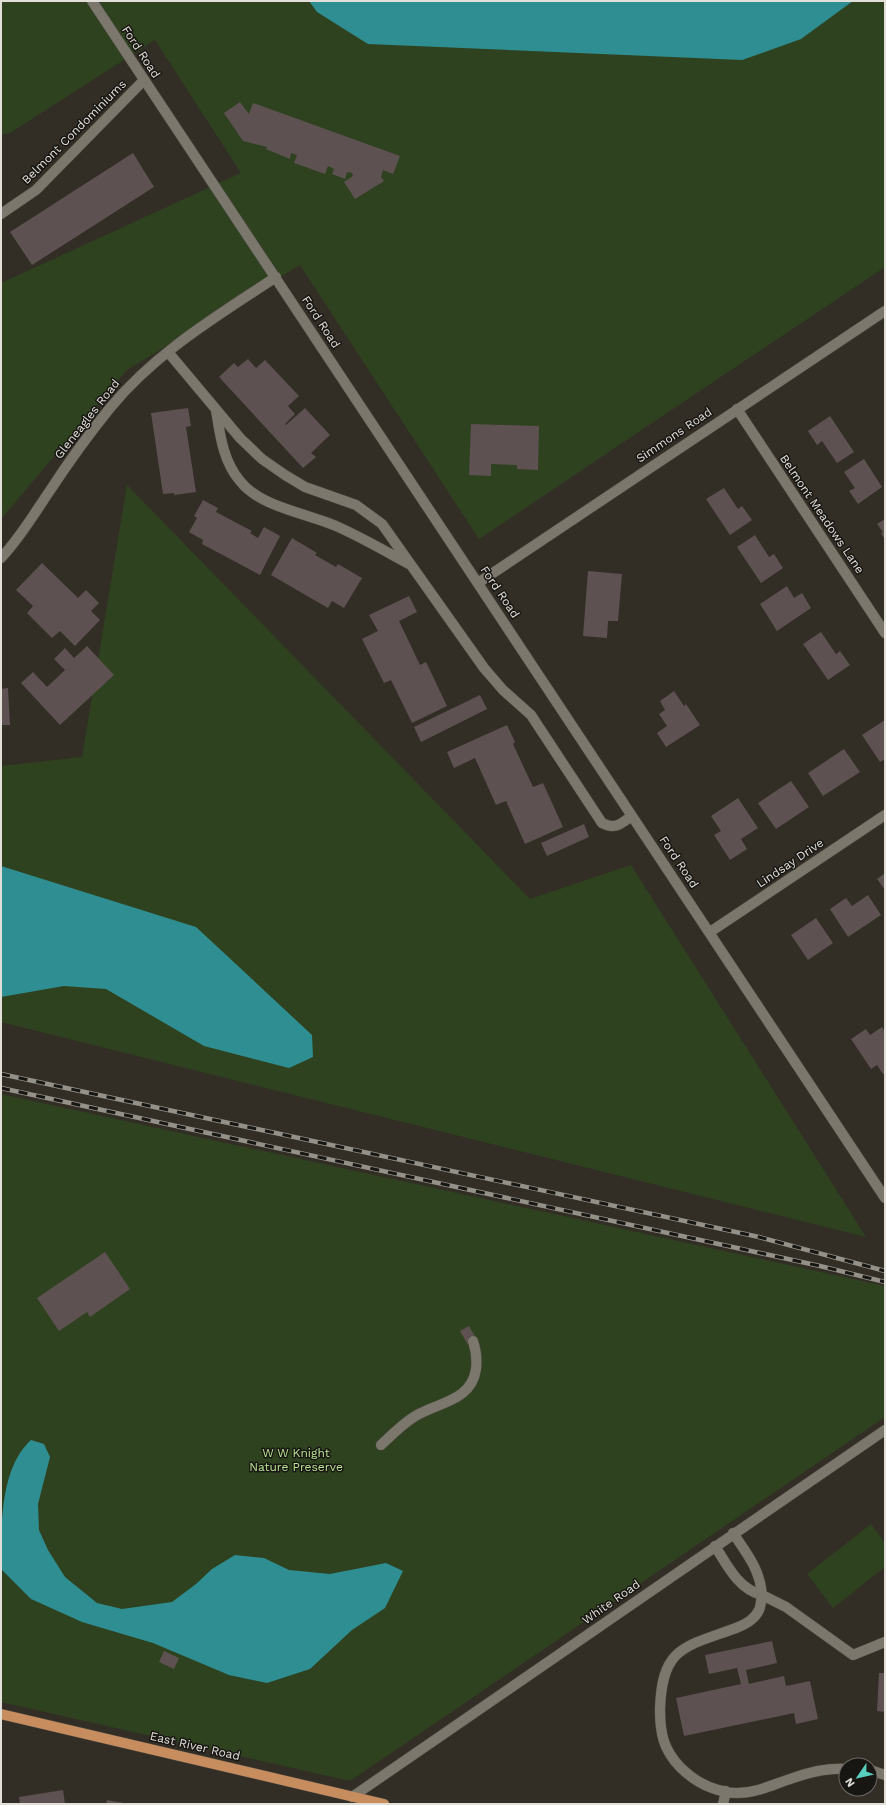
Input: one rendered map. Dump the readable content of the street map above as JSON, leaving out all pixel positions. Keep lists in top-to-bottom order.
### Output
{
  "streets": {
    "main road": ["East River Road"],
    "street": [
      "Ford Road",
      "Belmont Condominiums",
      "Gleneagles Road",
      "Simmons Road",
      "Belmont Meadows Lane",
      "Lindsay Drive",
      "White Road"
    ]
  },
  "crossings": [
    ["Ford Road", "Belmont Condominiums"],
    ["Ford Road", "Gleneagles Road"],
    ["Ford Road", "Simmons Road"],
    ["Ford Road", "Lindsay Drive"],
    ["Simmons Road", "Belmont Meadows Lane"],
    ["White Road", "East River Road"]
  ],
  "parks": ["W W Knight Nature Preserve"],
  "north": "bottom left"
}
